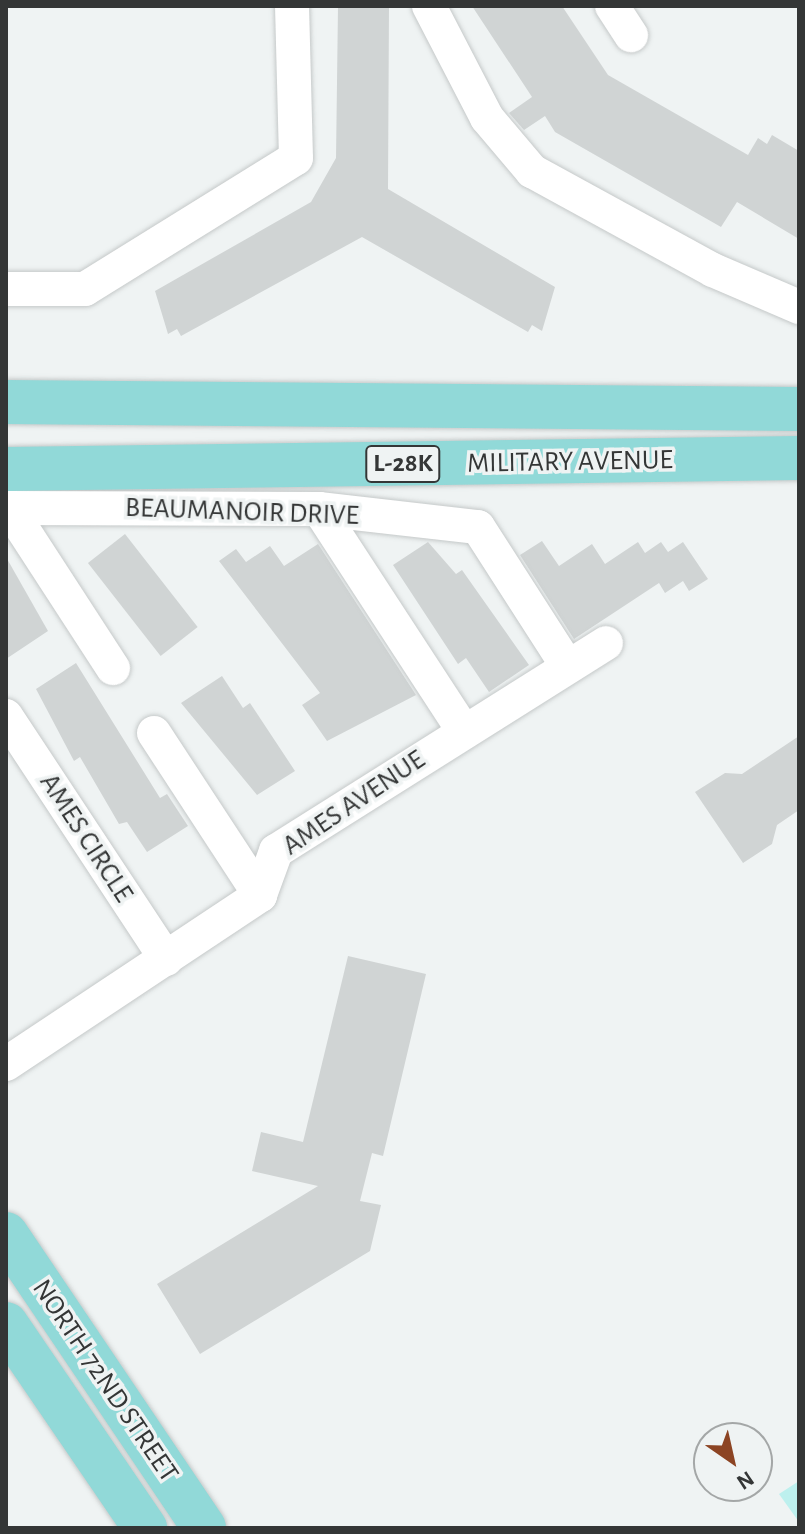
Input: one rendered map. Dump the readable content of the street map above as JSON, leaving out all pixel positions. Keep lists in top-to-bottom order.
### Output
{
  "streets": {
    "main road": ["MILITARY AVENUE", "L-28K", "NORTH 72ND STREET"],
    "street": ["BEAUMANOIR DRIVE", "AMES AVENUE", "AMES CIRCLE"]
  },
  "crossings": [
    ["MILITARY AVENUE", "BEAUMANOIR DRIVE"],
    ["BEAUMANOIR DRIVE", "AMES AVENUE"]
  ],
  "north": "bottom right"
}
